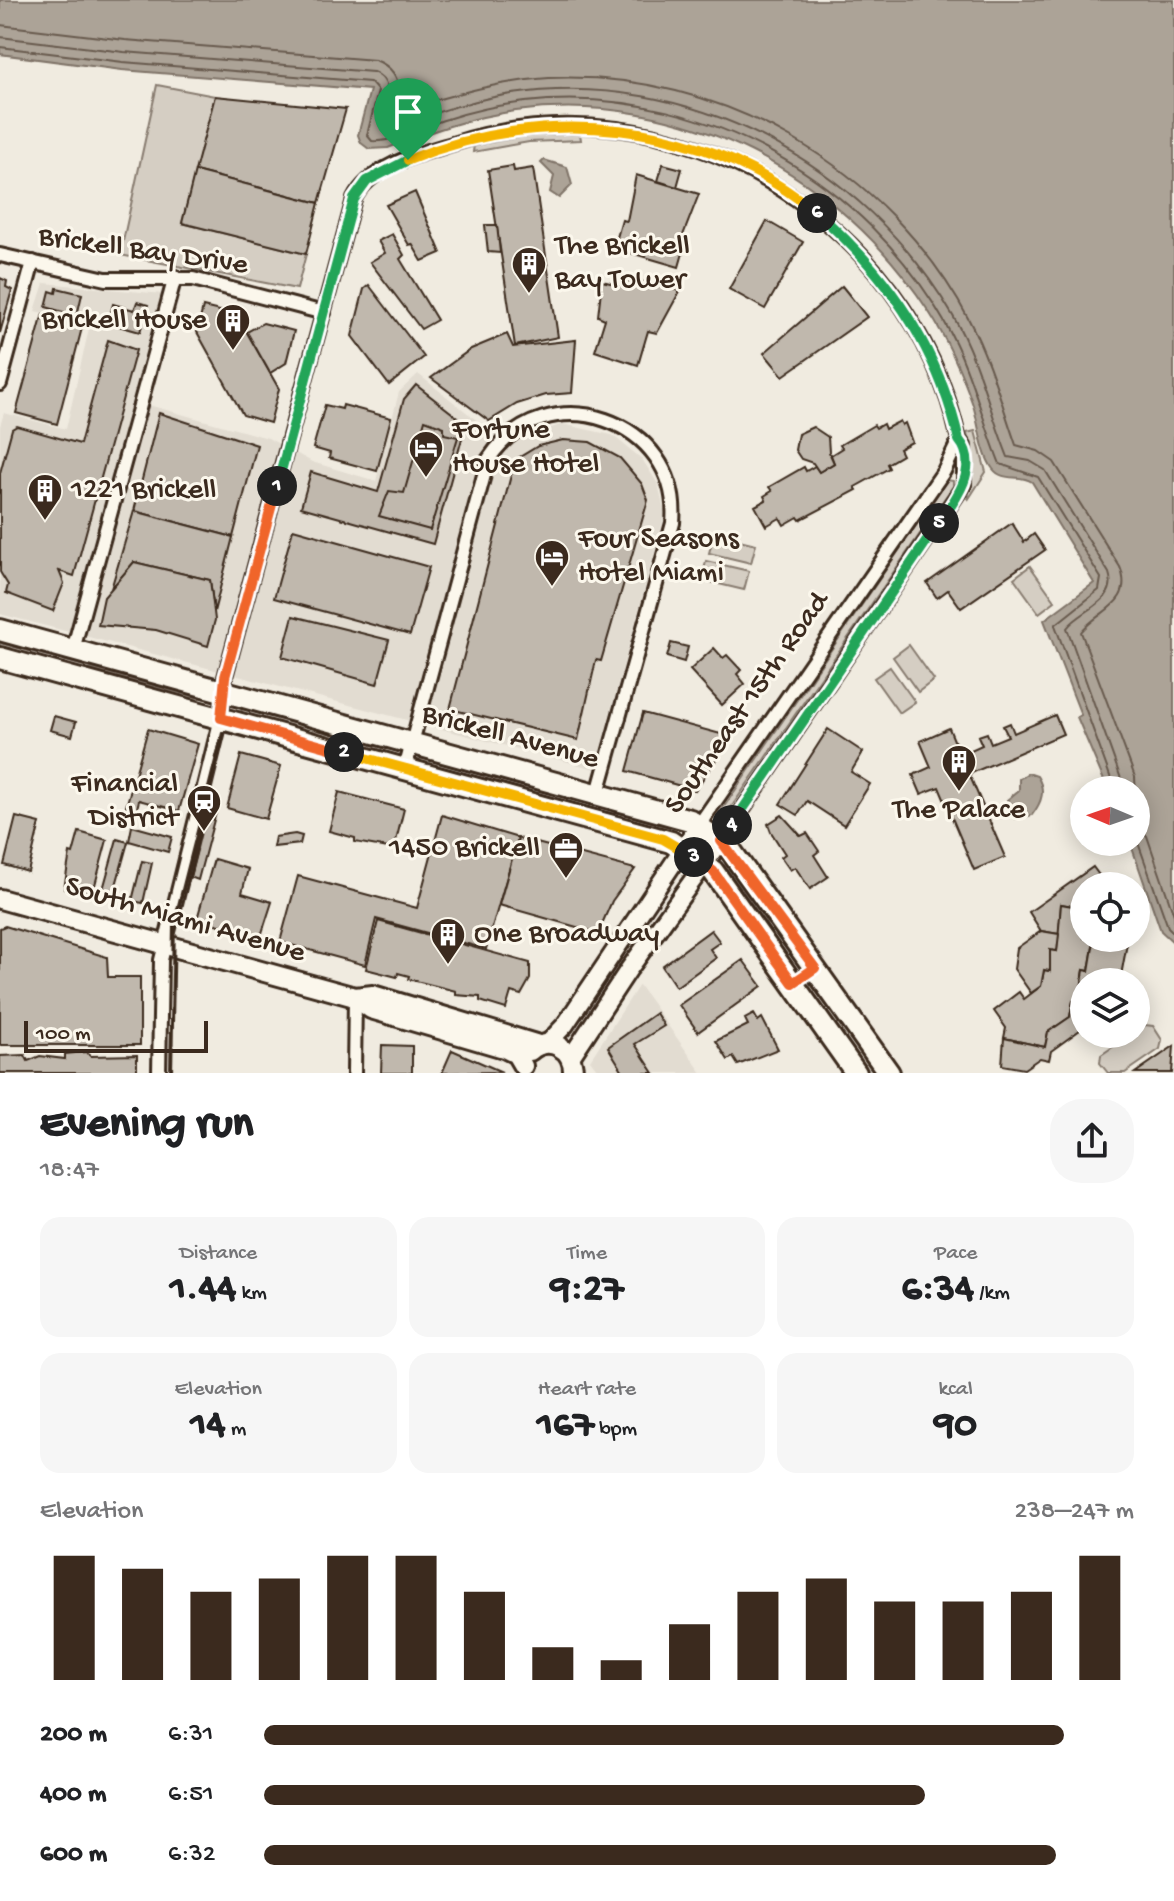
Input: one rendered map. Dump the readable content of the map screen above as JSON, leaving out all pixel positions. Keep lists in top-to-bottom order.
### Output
{
  "streets": {
    "main road": ["Brickell Avenue", "South Miami Avenue"],
    "street": ["Brickell Bay Drive", "Southeast 15th Road"]
  },
  "crossings": [
    ["Southeast 15th Road", "Brickell Avenue"],
    ["Southeast 15th Road", "South Miami Avenue"]
  ],
  "places": {
    "building": [
      "The Brickell Bay Tower",
      "Brickell House",
      "1221 Brickell",
      "The Palace",
      "One Broadway"
    ],
    "hotel": ["Fortune House Hotel", "Four Seasons Hotel Miami"],
    "station": ["Financial District"],
    "office": ["1450 Brickell"]
  },
  "scale_bar": "100 m",
  "north": "left",
  "page": {
    "pins": [
      "6",
      "1",
      "5",
      "2",
      "4",
      "3"
    ],
    "scale": "100 m",
    "heading": ["Evening run", "18:47"],
    "stats": [
      ["Distance", "1.44 km"],
      ["Time", "9:27"],
      ["Pace", "6:34 /km"],
      ["Elevation", "14 m"],
      ["Heart rate", "167 bpm"],
      ["kcal", "90"]
    ],
    "chart": ["Elevation", "238–247 m"],
    "list": [
      {
        "name": "200 m",
        "note": "6:31"
      },
      {
        "name": "400 m",
        "note": "6:51"
      },
      {
        "name": "600 m",
        "note": "6:32"
      }
    ]
  }
}
